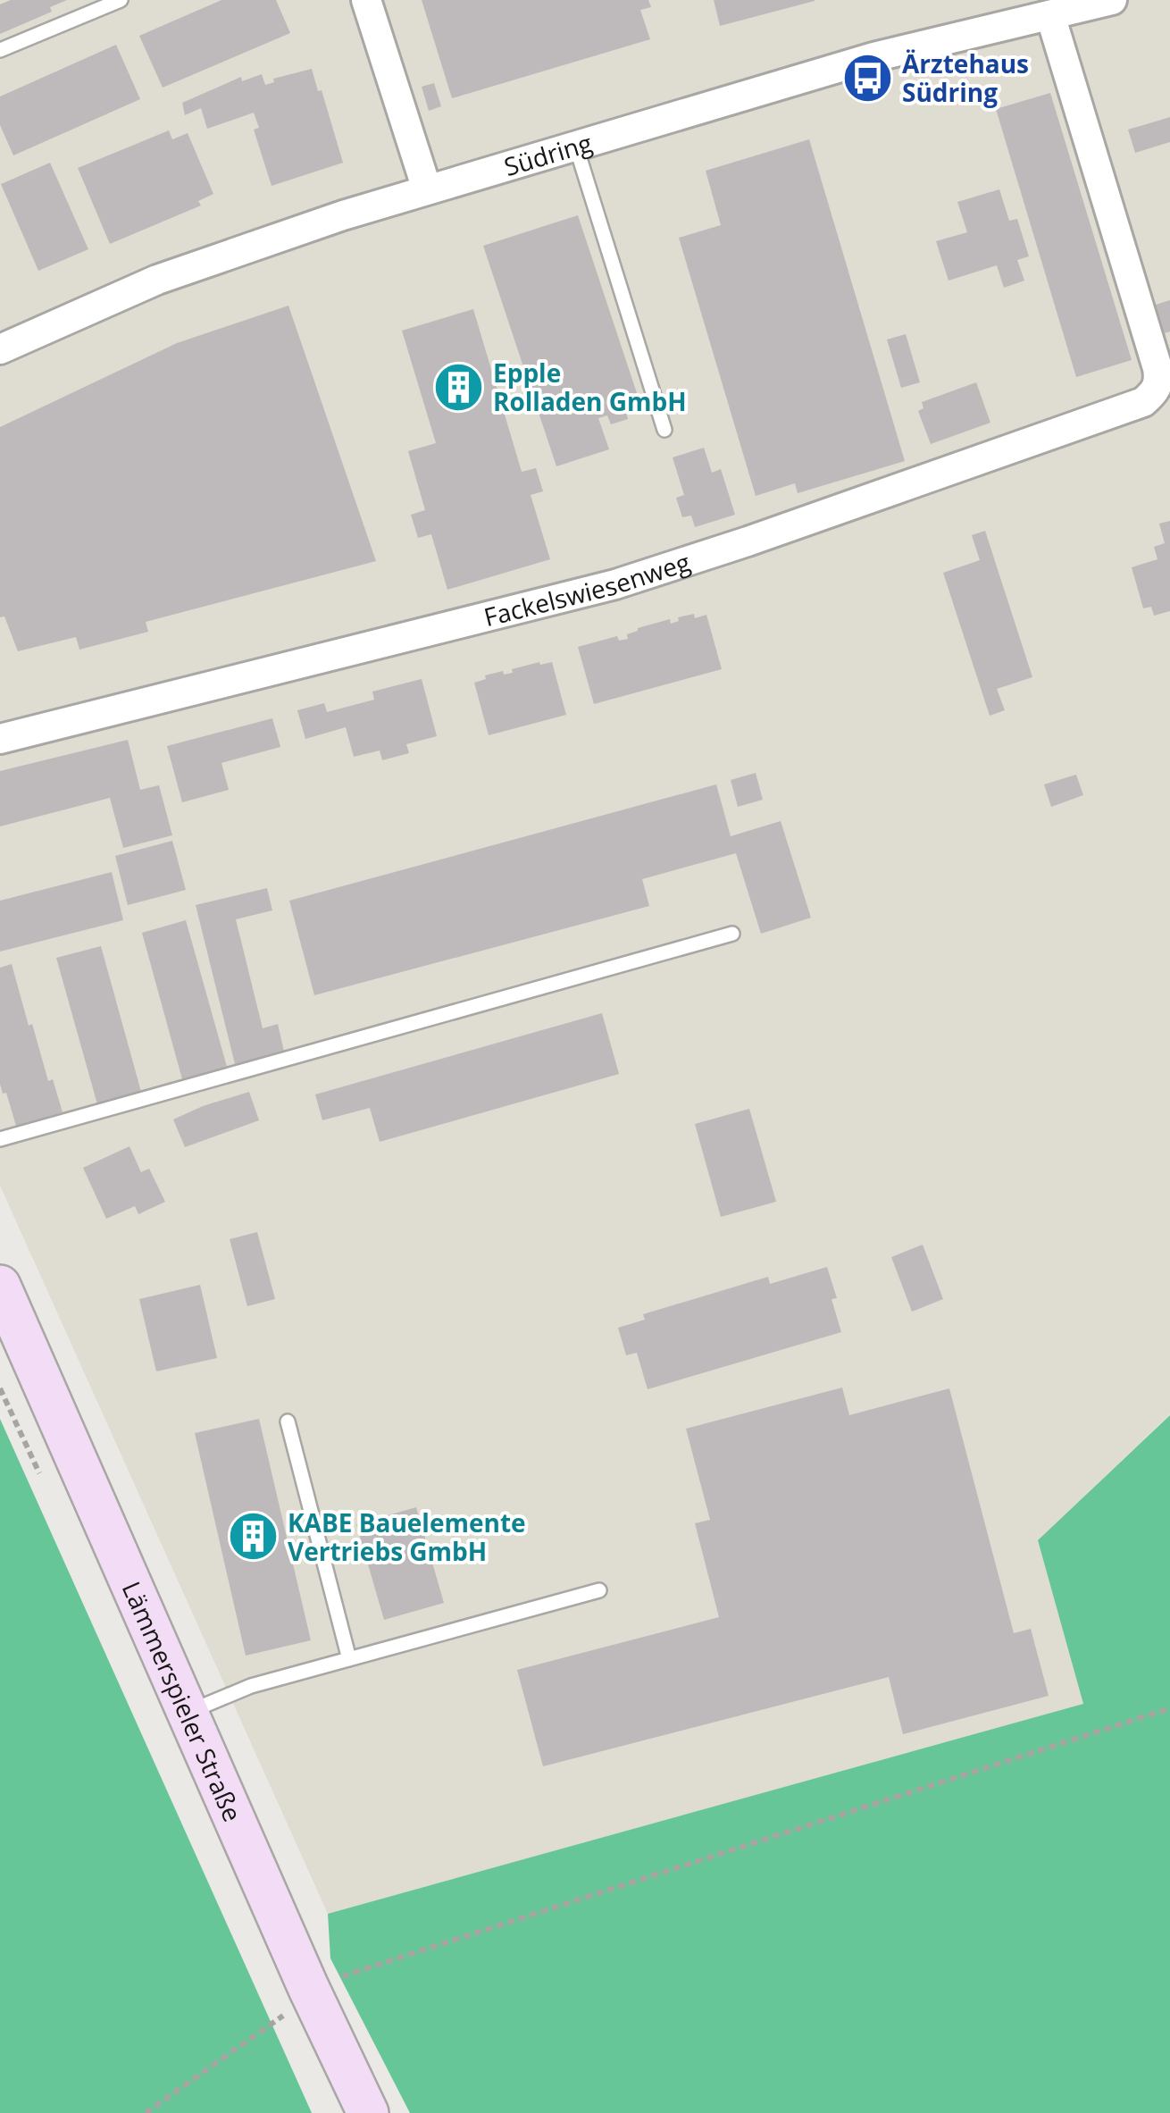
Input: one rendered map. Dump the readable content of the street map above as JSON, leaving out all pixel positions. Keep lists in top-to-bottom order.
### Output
{
  "streets": {
    "main road": ["Lämmerspieler Straße"],
    "street": ["Südring", "Fackelswiesenweg"]
  },
  "crossings": [
    ["Südring", "Fackelswiesenweg"]
  ],
  "places": {
    "bus stop": ["Ärztehaus Südring"],
    "building": ["Epple Rolladen GmbH", "KABE Bauelemente Vertriebs GmbH"]
  }
}
